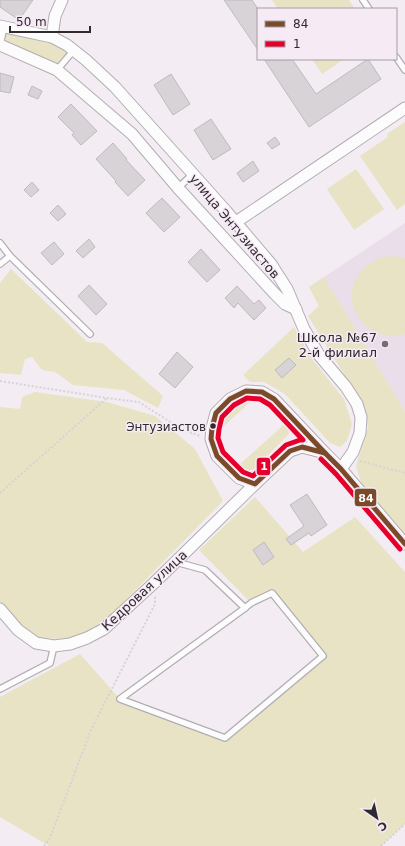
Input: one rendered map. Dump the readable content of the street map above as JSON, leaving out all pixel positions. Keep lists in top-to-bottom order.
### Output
{
  "streets": {
    "street": ["улица Энтузиастов", "Кедровая улица"]
  },
  "places": ["Школа №67 2-й филиал", "Энтузиастов"],
  "lines": ["transit line 84", "transit line 1"],
  "legend": ["84", "1"],
  "scale_bar": "50 m",
  "north": "bottom right"
}
